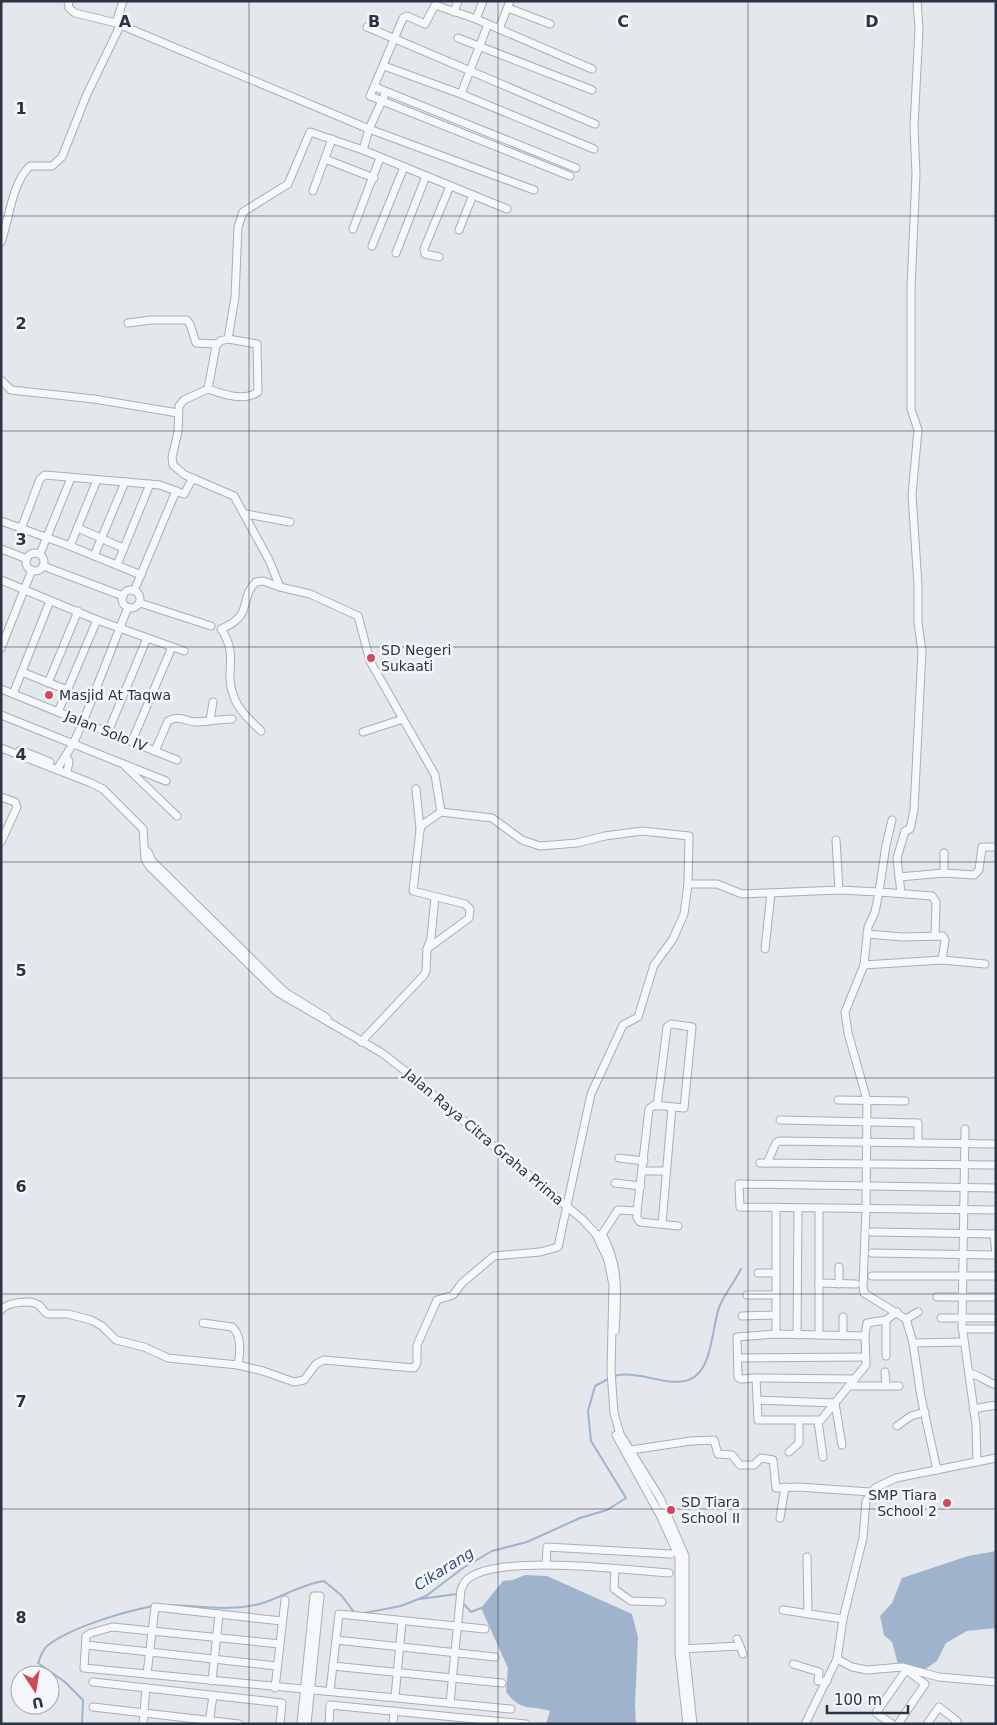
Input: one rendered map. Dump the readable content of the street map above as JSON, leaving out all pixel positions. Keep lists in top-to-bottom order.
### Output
{
  "streets": {
    "street": ["Jalan Solo IV", "Jalan Raya Citra Graha Prima"]
  },
  "water": ["Cikarang"],
  "places": [
    "SD Negeri Sukaati",
    "Masjid At Taqwa",
    "SMP Tiara School 2",
    "SD Tiara School II"
  ],
  "scale_bar": "100 m",
  "north": "bottom",
  "grid": {
    "columns": [
      "A",
      "B",
      "C",
      "D"
    ],
    "rows": [
      "1",
      "2",
      "3",
      "4",
      "5",
      "6",
      "7",
      "8"
    ]
  }
}
